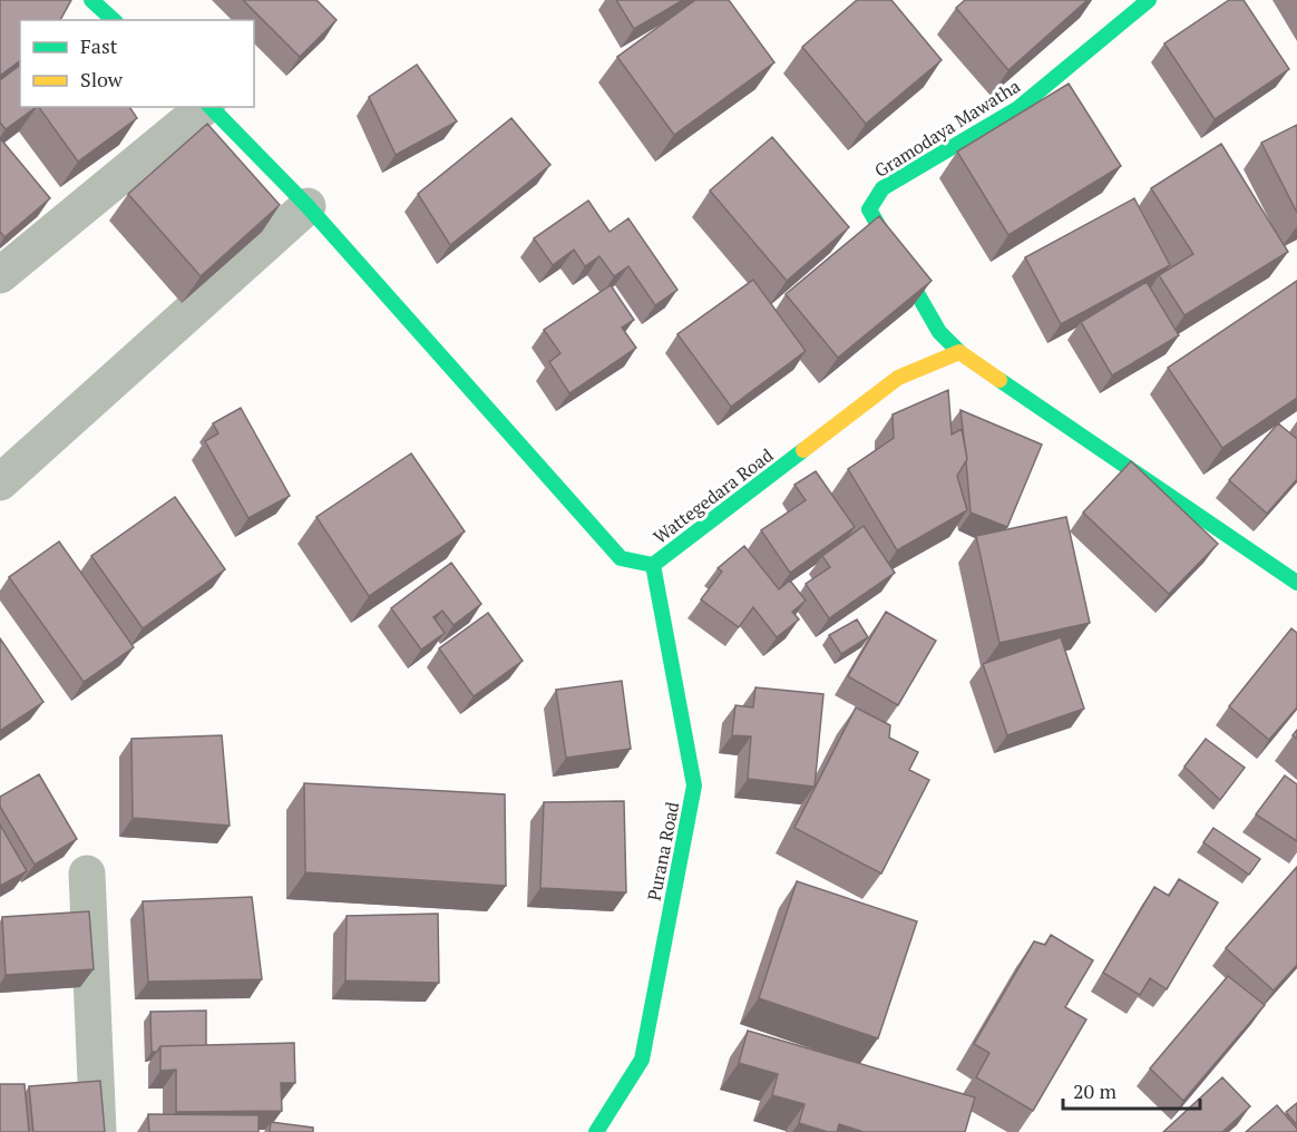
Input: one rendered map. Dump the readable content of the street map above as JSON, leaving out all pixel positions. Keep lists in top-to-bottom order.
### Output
{
  "streets": {
    "street": ["Gramodaya Mawatha", "Wattegedara Road", "Purana Road"]
  },
  "crossings": [
    ["Gramodaya Mawatha", "Wattegedara Road"],
    ["Wattegedara Road", "Purana Road"]
  ],
  "legend": ["Fast", "Slow"],
  "scale_bar": "20 m"
}
